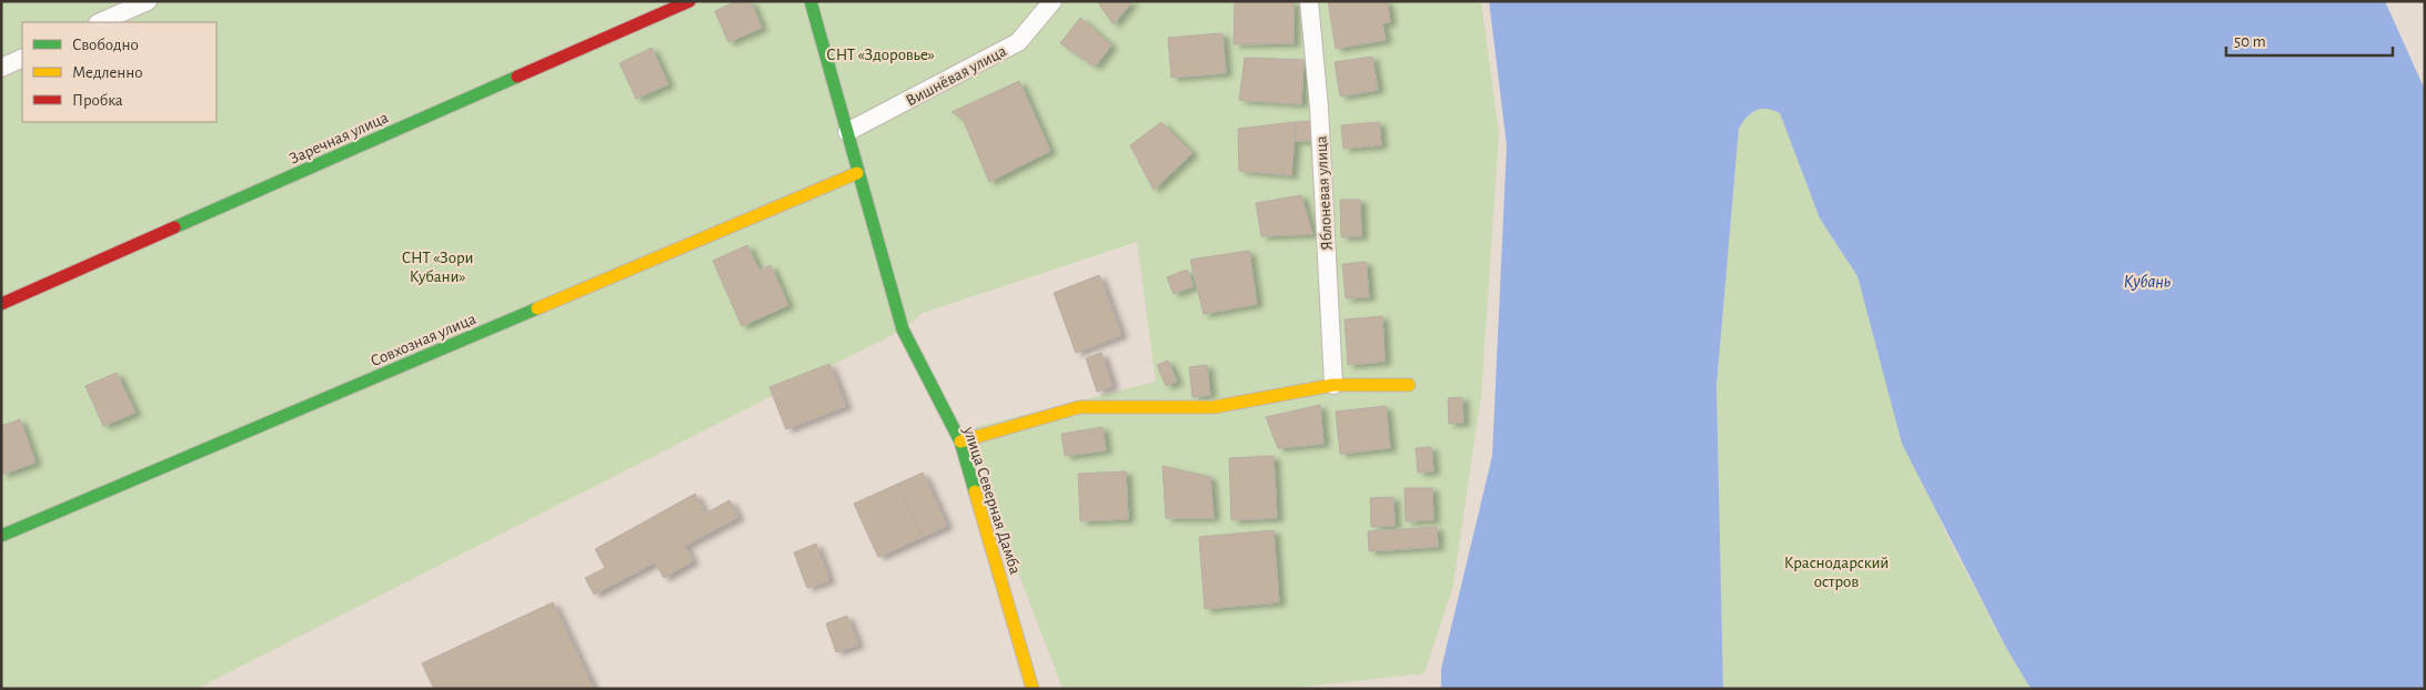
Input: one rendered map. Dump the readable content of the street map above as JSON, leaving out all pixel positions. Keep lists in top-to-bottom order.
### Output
{
  "streets": {
    "street": [
      "Вишнёвая улица",
      "Заречная улица",
      "Яблоневая улица",
      "Совхозная улица",
      "улица Северная Дамба"
    ]
  },
  "crossings": [
    ["Вишнёвая улица", "улица Северная Дамба"],
    ["Совхозная улица", "улица Северная Дамба"]
  ],
  "water": ["Кубань"],
  "parks": ["СНТ «Здоровье»", "СНТ «Зори Кубани»", "Краснодарский остров"],
  "legend": ["Свободно", "Медленно", "Пробка"],
  "scale_bar": "50 m"
}
